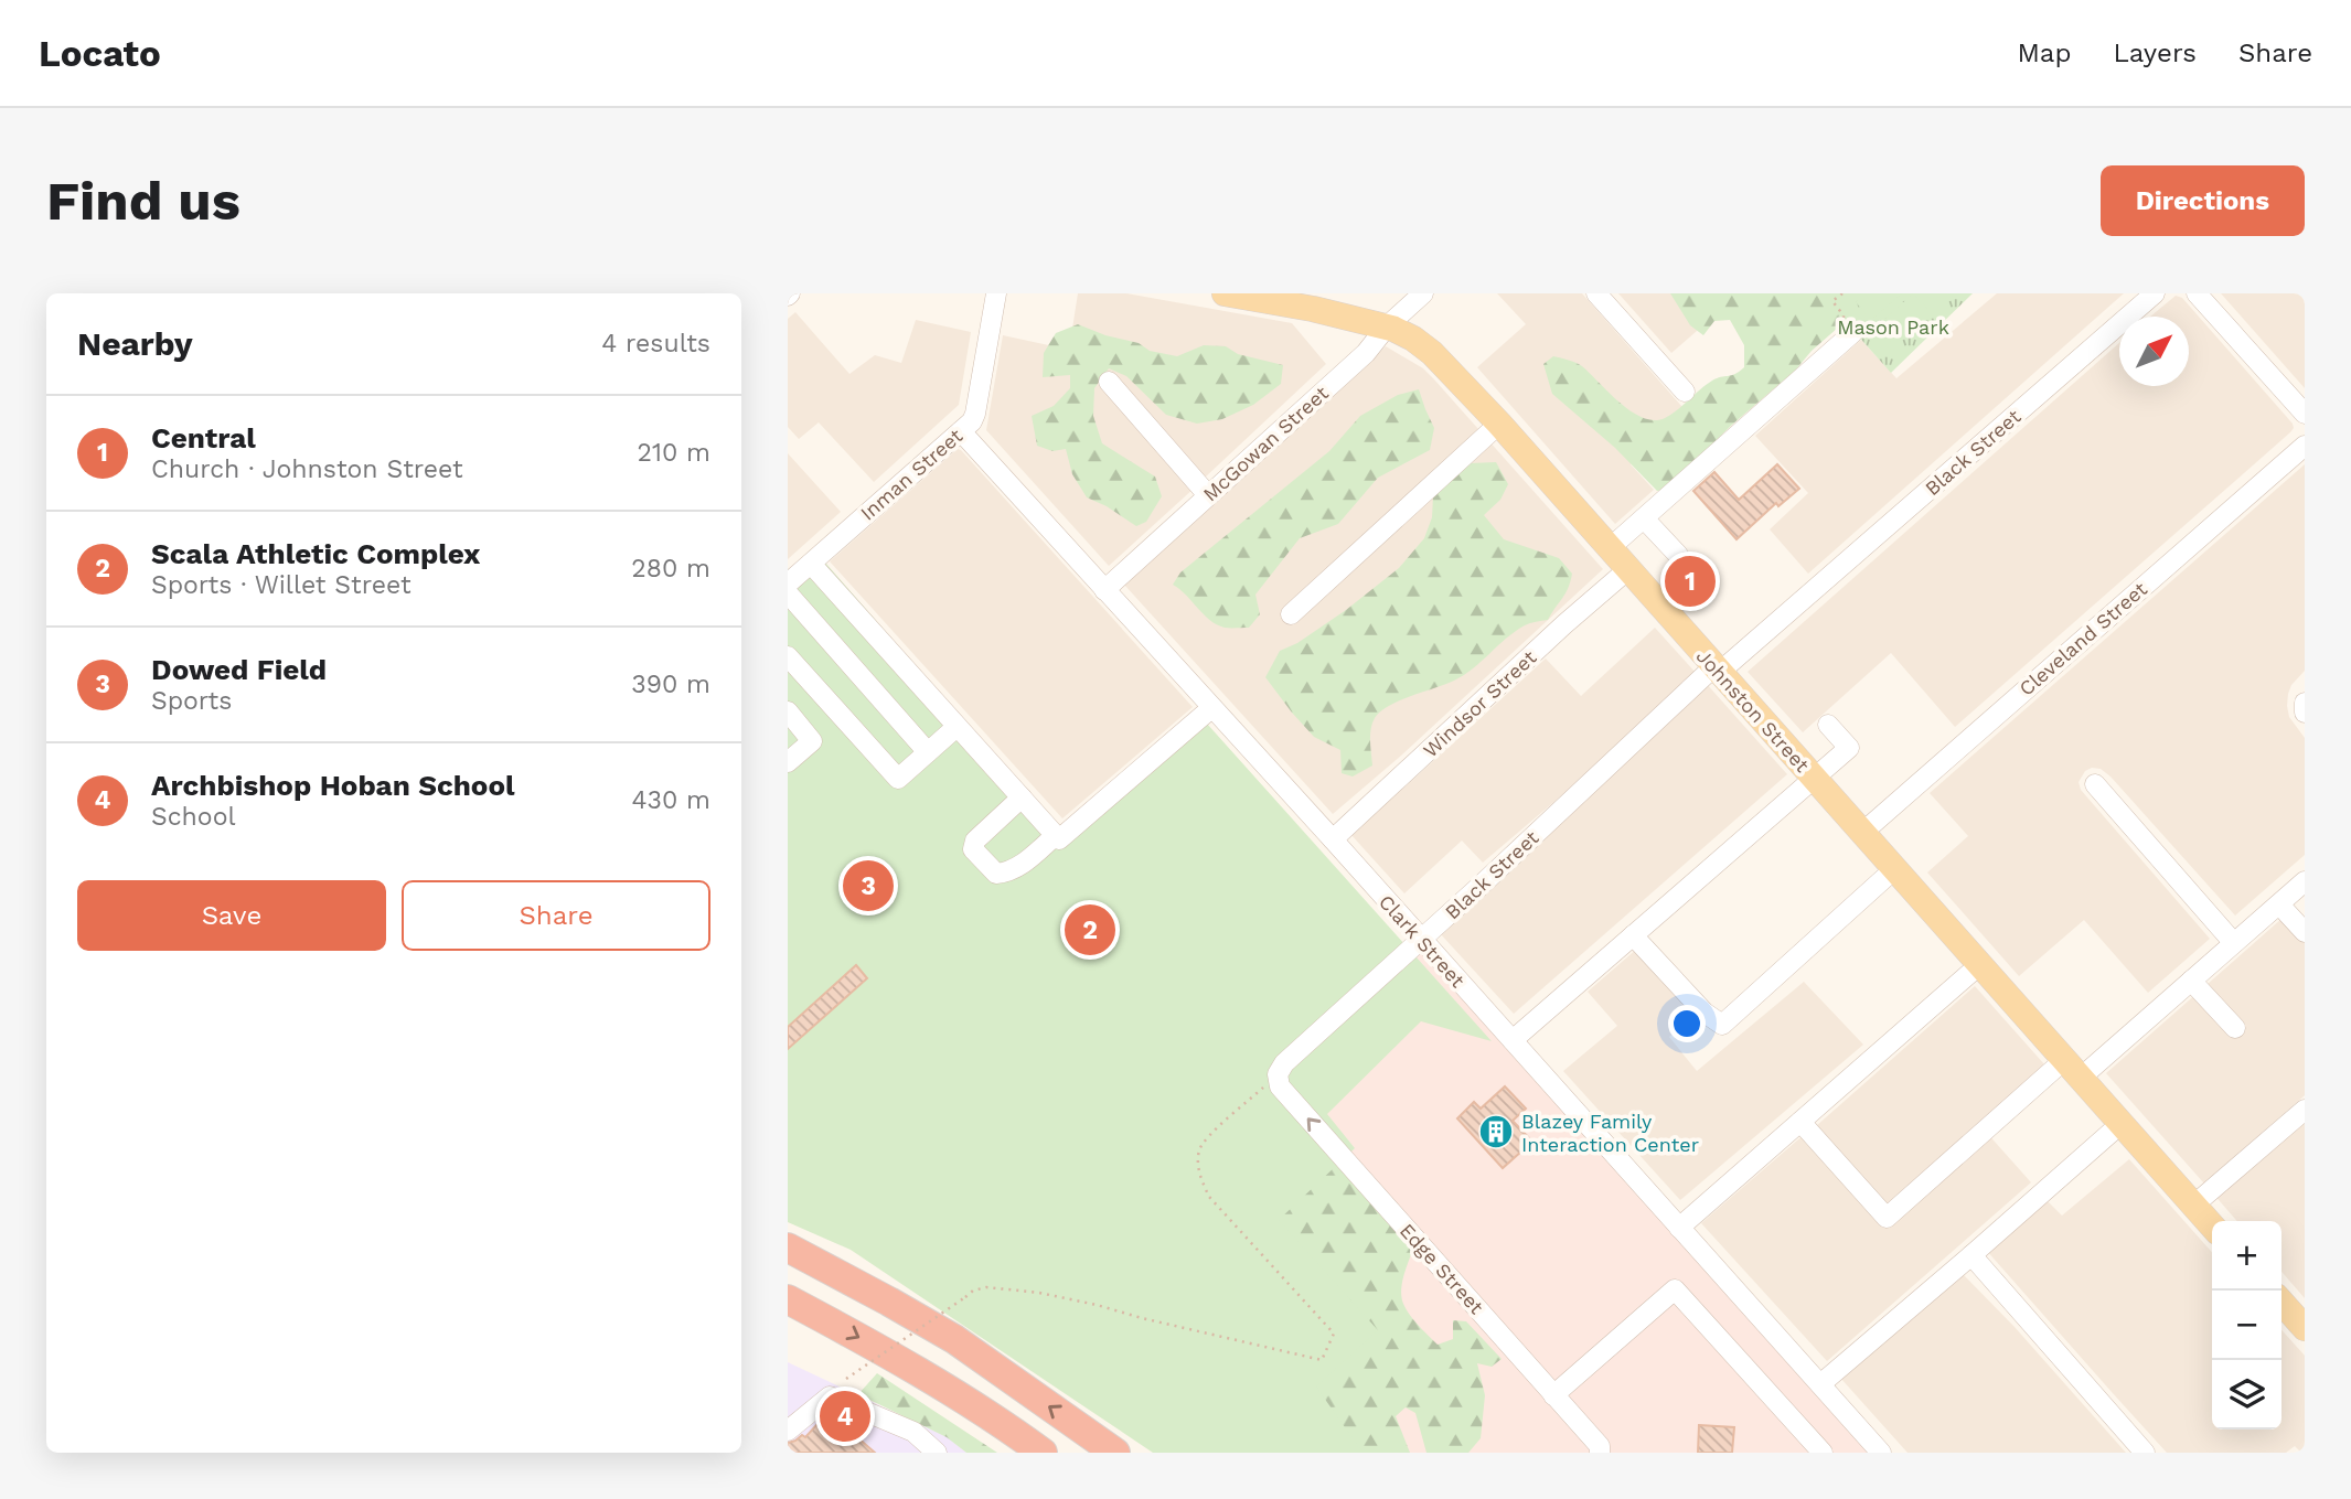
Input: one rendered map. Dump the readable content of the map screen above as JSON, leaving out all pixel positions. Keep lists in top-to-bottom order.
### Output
{
  "streets": {
    "main road": ["Johnston Street"],
    "street": [
      "McGowan Street",
      "Black Street",
      "Inman Street",
      "Cleveland Street",
      "Windsor Street",
      "Clark Street",
      "Edge Street"
    ]
  },
  "crossings": [
    ["McGowan Street", "Johnston Street"],
    ["McGowan Street", "Clark Street"],
    ["Black Street", "Johnston Street"],
    ["Black Street", "Clark Street"],
    ["Black Street", "Edge Street"],
    ["Inman Street", "Clark Street"],
    ["Cleveland Street", "Johnston Street"],
    ["Windsor Street", "Johnston Street"],
    ["Windsor Street", "Clark Street"]
  ],
  "one_way": ["Edge Street"],
  "parks": ["Mason Park"],
  "places": {
    "building": ["Blazey Family Interaction Center"]
  },
  "north": "top right",
  "page": {
    "header": "Locato",
    "nav": ["Map", "Layers", "Share"],
    "buttons": [
      "Directions",
      ["Save", "Share"]
    ],
    "title": "Find us",
    "heading": ["Nearby", "4 results"],
    "list": [
      {
        "mark": "1",
        "name": "Central",
        "note": "Church · Johnston Street",
        "value": "210 m"
      },
      {
        "mark": "2",
        "name": "Scala Athletic Complex",
        "note": "Sports · Willet Street",
        "value": "280 m"
      },
      {
        "mark": "3",
        "name": "Dowed Field",
        "note": "Sports",
        "value": "390 m"
      },
      {
        "mark": "4",
        "name": "Archbishop Hoban School",
        "note": "School",
        "value": "430 m"
      }
    ],
    "pins": [
      "1",
      "3",
      "2",
      "4"
    ],
    "map_buttons": ["+", "−"]
  }
}
